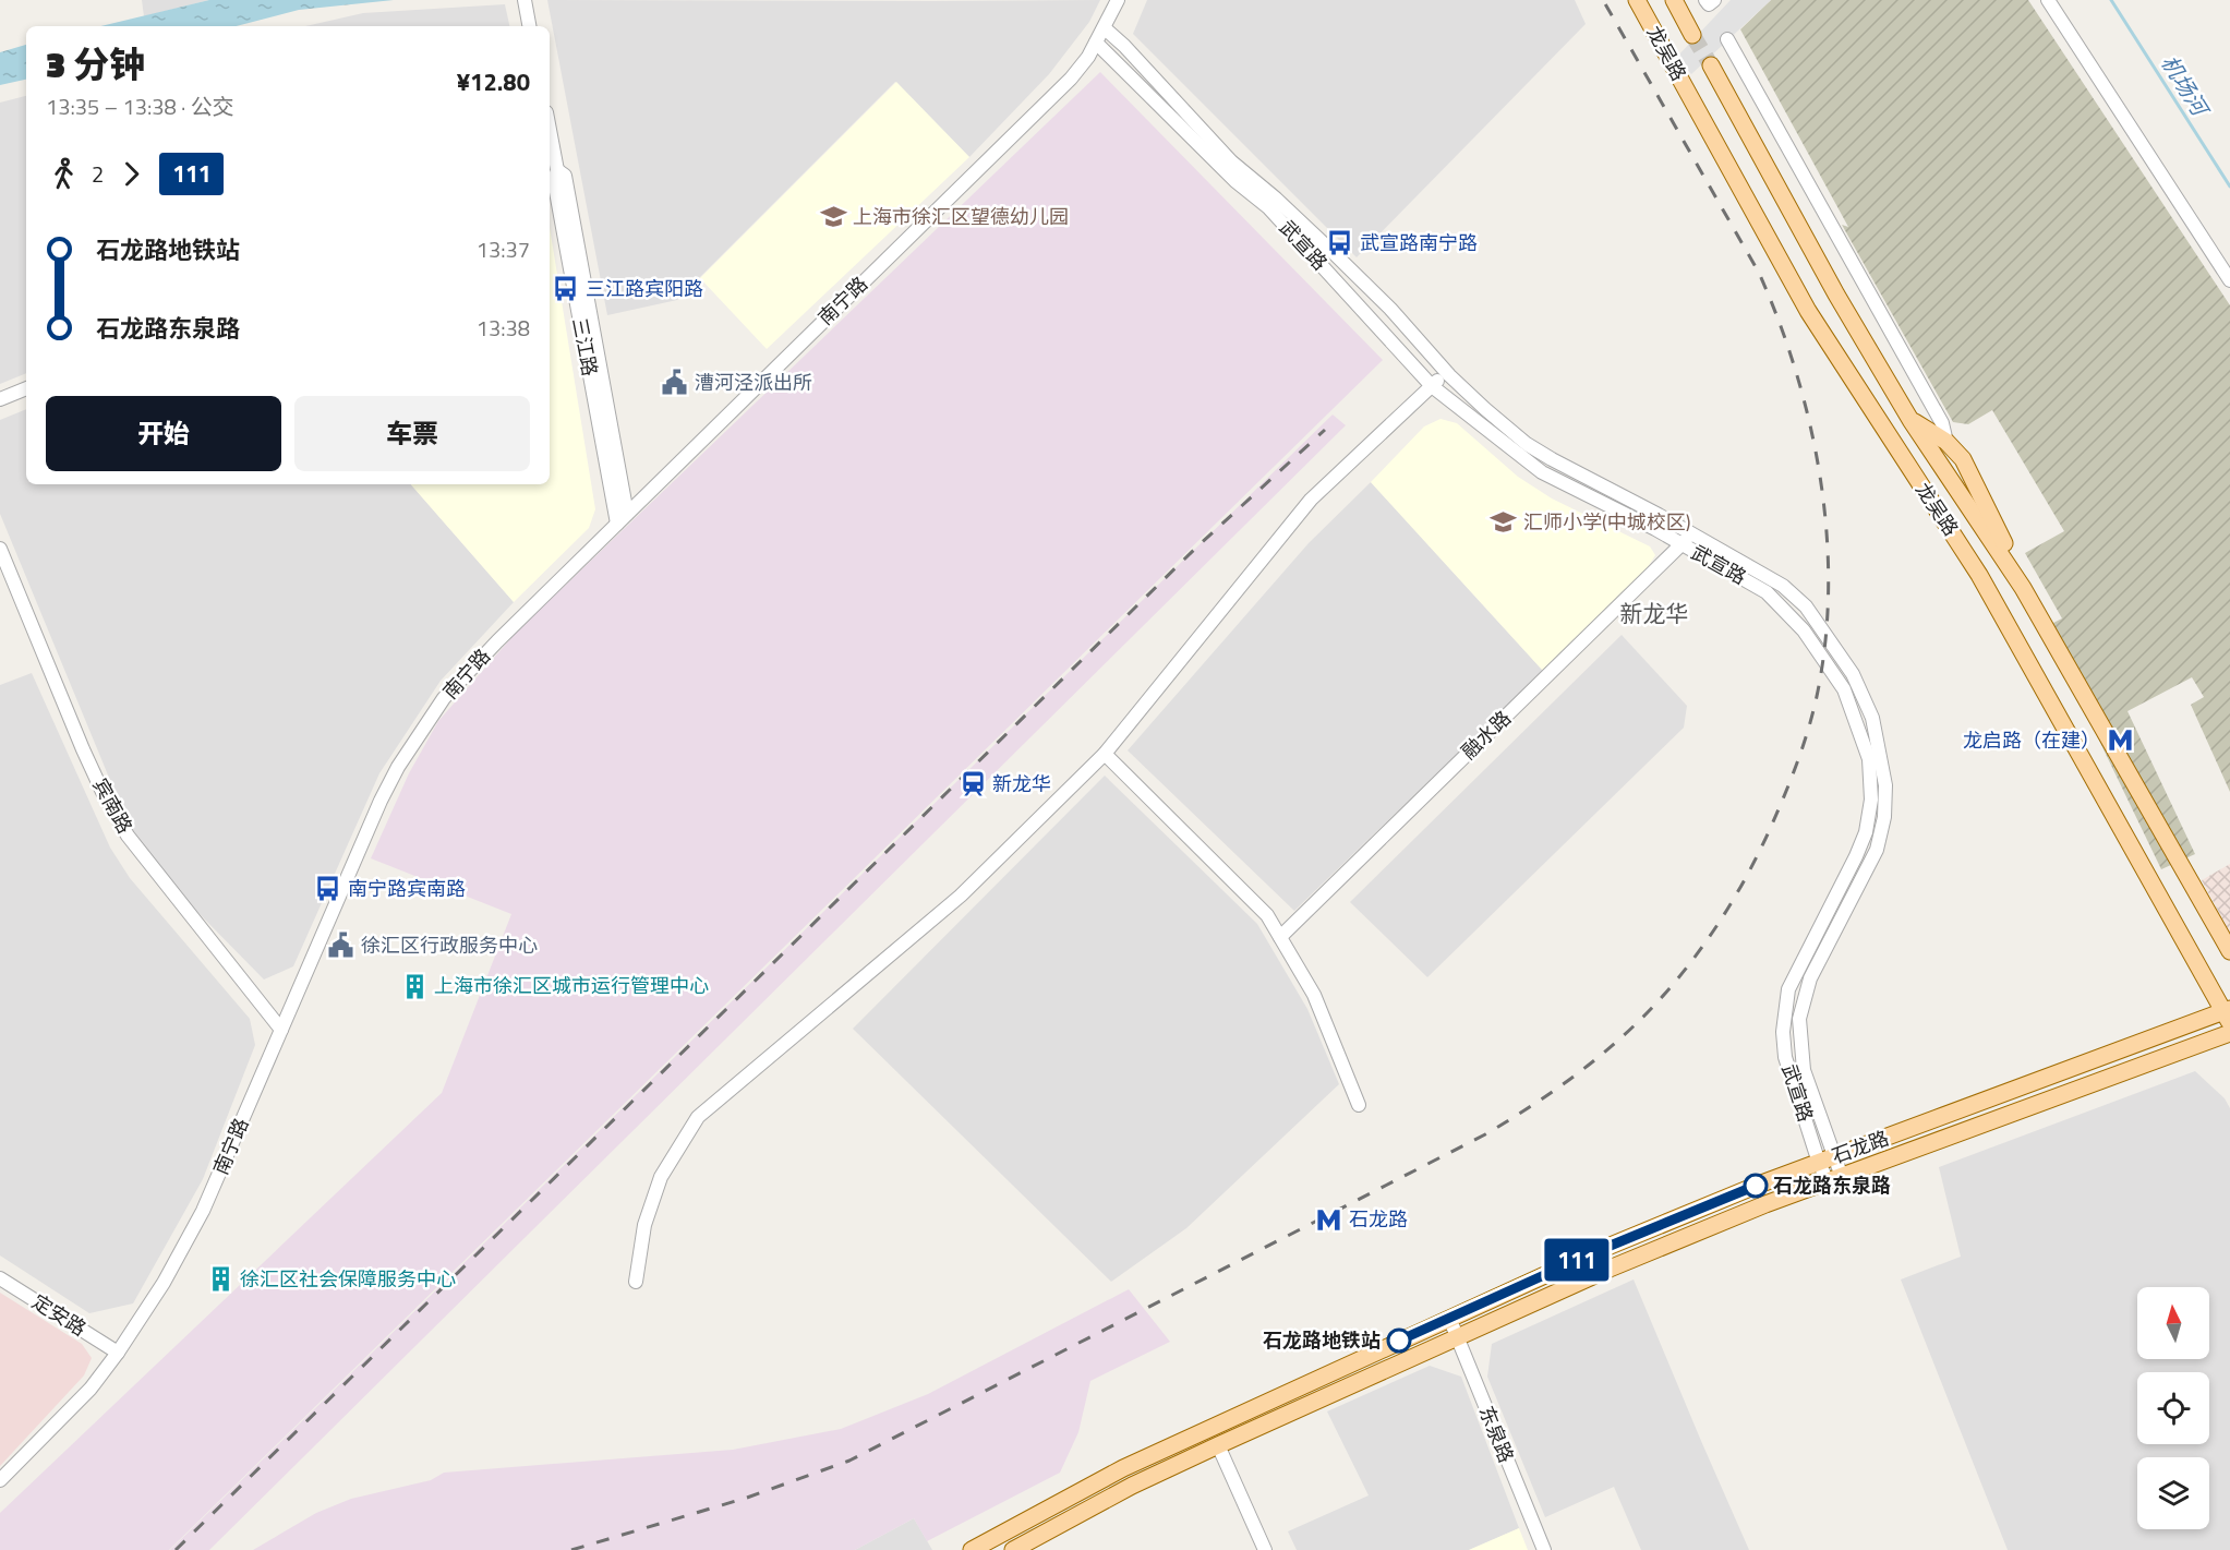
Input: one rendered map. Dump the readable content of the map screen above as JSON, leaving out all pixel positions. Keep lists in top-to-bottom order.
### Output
{
  "streets": {
    "main road": ["龙吴路", "石龙路"],
    "street": [
      "武宣路",
      "南宁路",
      "三江路",
      "融水路",
      "宾南路",
      "定安路",
      "东泉路"
    ]
  },
  "crossings": [
    ["龙吴路", "石龙路"],
    ["武宣路", "南宁路"],
    ["武宣路", "融水路"],
    ["武宣路", "石龙路"],
    ["南宁路", "三江路"],
    ["南宁路", "宾南路"],
    ["南宁路", "定安路"],
    ["石龙路", "东泉路"]
  ],
  "districts": ["新龙华"],
  "water": ["机场河"],
  "places": {
    "school or university": ["上海市徐汇区望德幼儿园", "汇师小学(中城校区)"],
    "bus stop": ["武宣路南宁路", "三江路宾阳路", "南宁路宾南路"],
    "public building": ["漕河泾派出所", "徐汇区行政服务中心"],
    "metro station": ["龙启路（在建）", "石龙路"],
    "station": ["新龙华"],
    "building": ["上海市徐汇区城市运行管理中心", "徐汇区社会保障服务中心"],
    "other": ["石龙路东泉路", "石龙路地铁站"]
  },
  "lines": ["bus line 111"],
  "north": "top",
  "page": {
    "on_map": "111",
    "heading": ["3 分钟", "13:35 – 13:38 · 公交", "¥12.80"],
    "legs": ["2", "111"],
    "list": [
      {
        "name": "石龙路地铁站",
        "value": "13:37"
      },
      {
        "name": "石龙路东泉路",
        "value": "13:38"
      }
    ],
    "buttons": ["开始", "车票"]
  }
}
